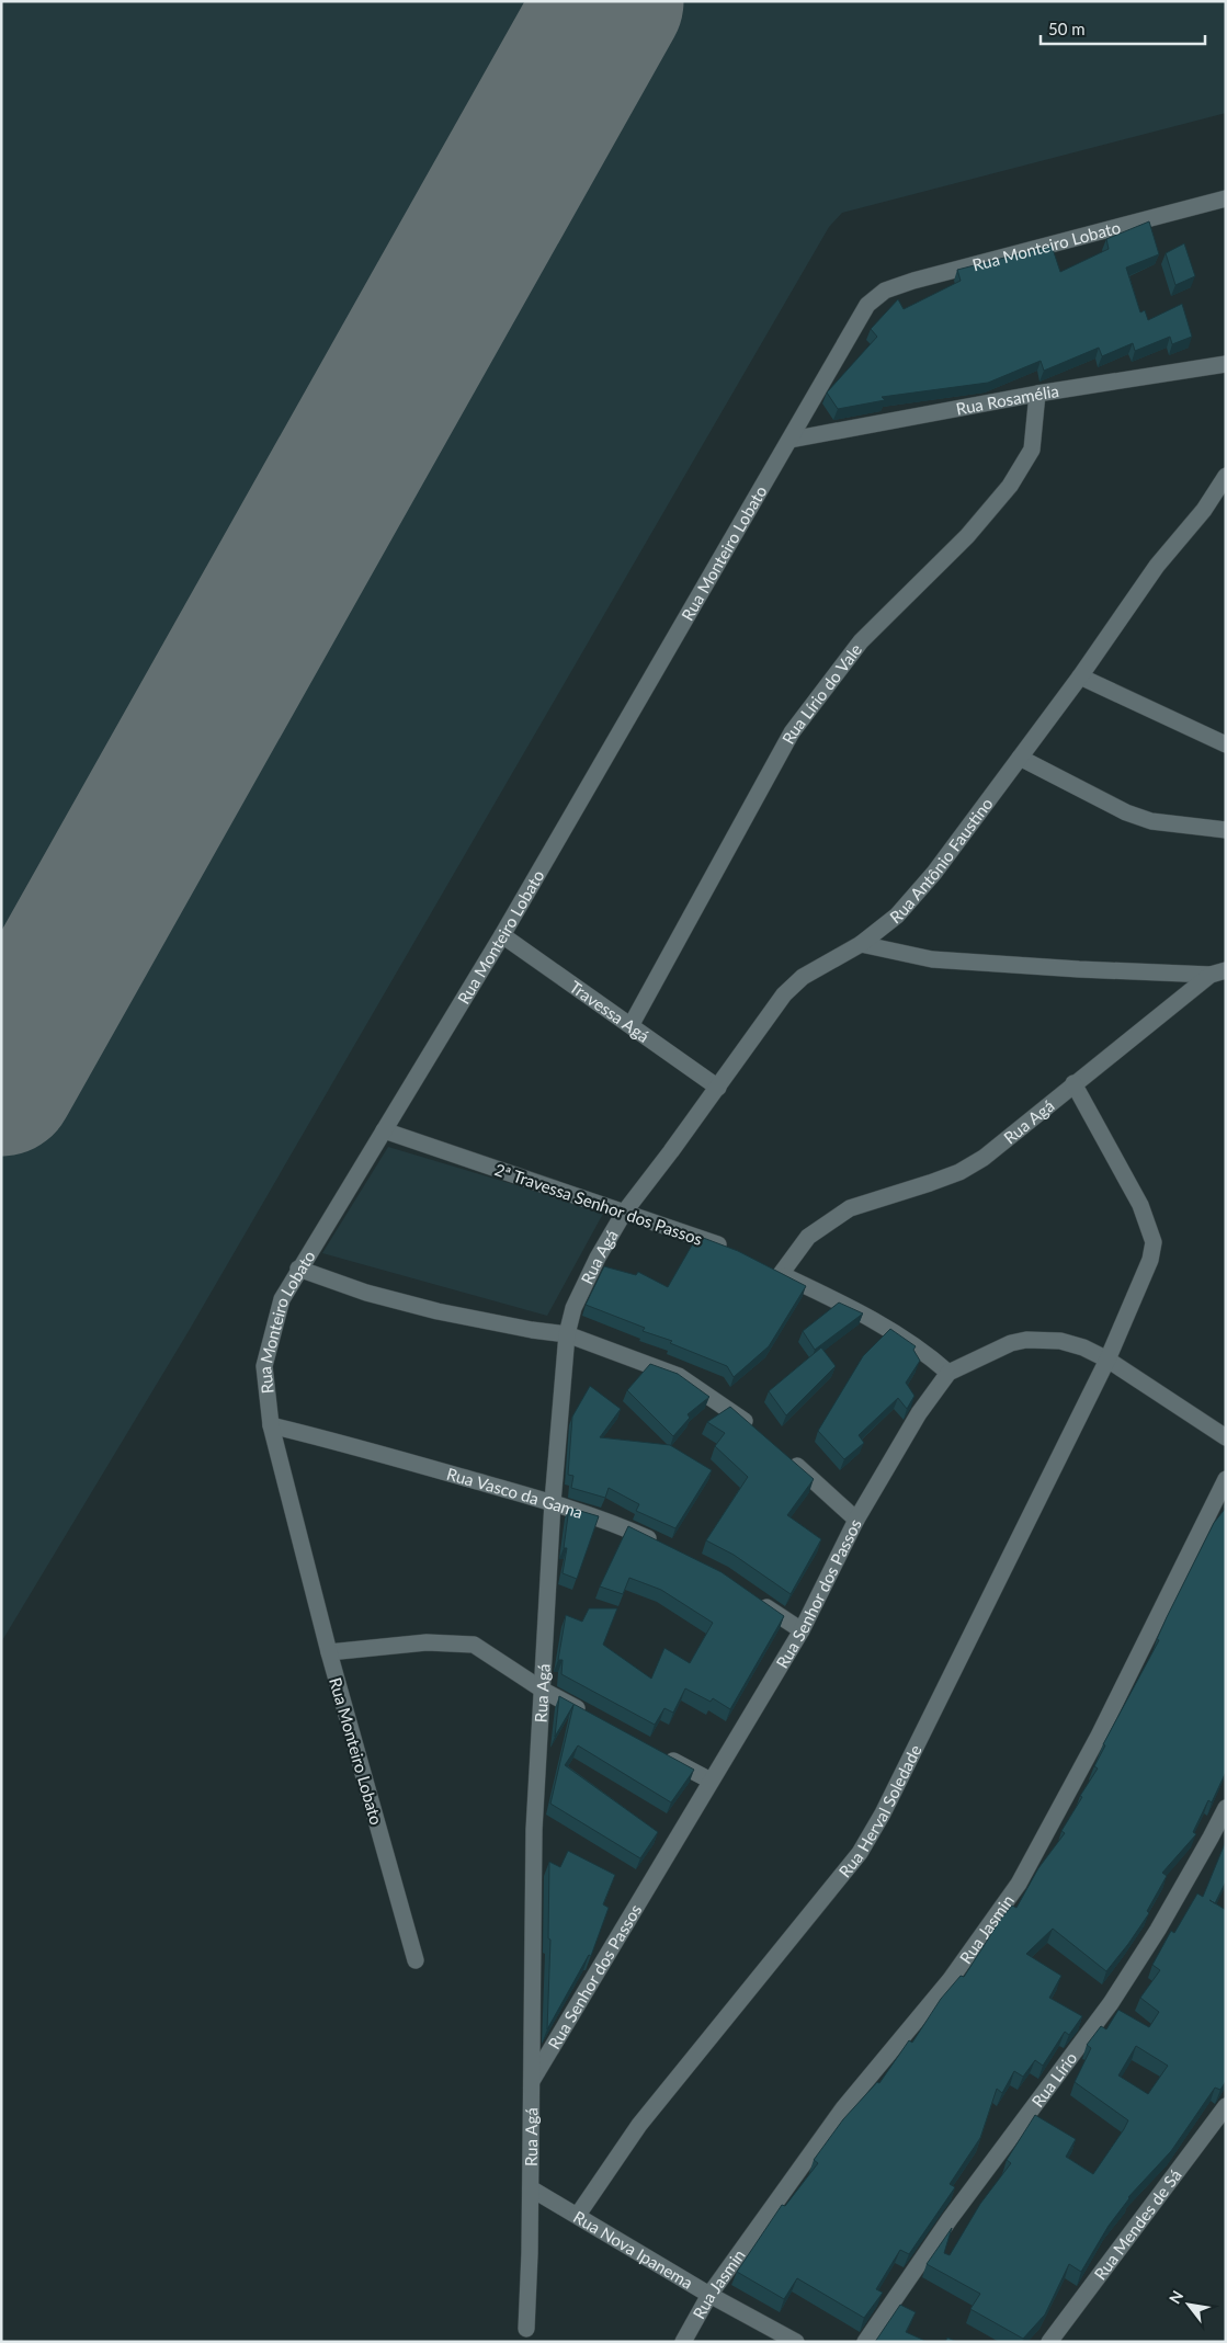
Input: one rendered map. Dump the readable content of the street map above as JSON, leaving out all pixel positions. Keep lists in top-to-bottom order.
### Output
{
  "streets": {
    "street": [
      "Rua Monteiro Lobato",
      "Rua Rosamélia",
      "Rua Lírio do Vale",
      "Rua Antônio Faustino",
      "Travessa Agá",
      "Rua Agá",
      "2ª Travessa Senhor dos Passos",
      "Rua Vasco da Gama",
      "Rua Senhor dos Passos",
      "Rua Herval Soledade",
      "Rua Jasmin",
      "Rua Lírio",
      "Rua Mendes de Sá",
      "Rua Nova Ipanema"
    ]
  },
  "crossings": [
    ["Rua Monteiro Lobato", "Rua Rosamélia"],
    ["Rua Monteiro Lobato", "Travessa Agá"],
    ["Rua Monteiro Lobato", "2ª Travessa Senhor dos Passos"],
    ["Rua Monteiro Lobato", "Rua Vasco da Gama"],
    ["Rua Rosamélia", "Rua Lírio do Vale"],
    ["Rua Lírio do Vale", "Travessa Agá"],
    ["Rua Antônio Faustino", "Travessa Agá"],
    ["Rua Antônio Faustino", "Rua Agá"],
    ["Rua Antônio Faustino", "2ª Travessa Senhor dos Passos"],
    ["Rua Agá", "2ª Travessa Senhor dos Passos"],
    ["Rua Agá", "Rua Vasco da Gama"],
    ["Rua Agá", "Rua Senhor dos Passos"],
    ["Rua Agá", "Rua Herval Soledade"],
    ["Rua Agá", "Rua Nova Ipanema"],
    ["Rua Senhor dos Passos", "Rua Herval Soledade"],
    ["Rua Herval Soledade", "Rua Nova Ipanema"],
    ["Rua Jasmin", "Rua Nova Ipanema"]
  ],
  "scale_bar": "50 m",
  "north": "top left"
}
